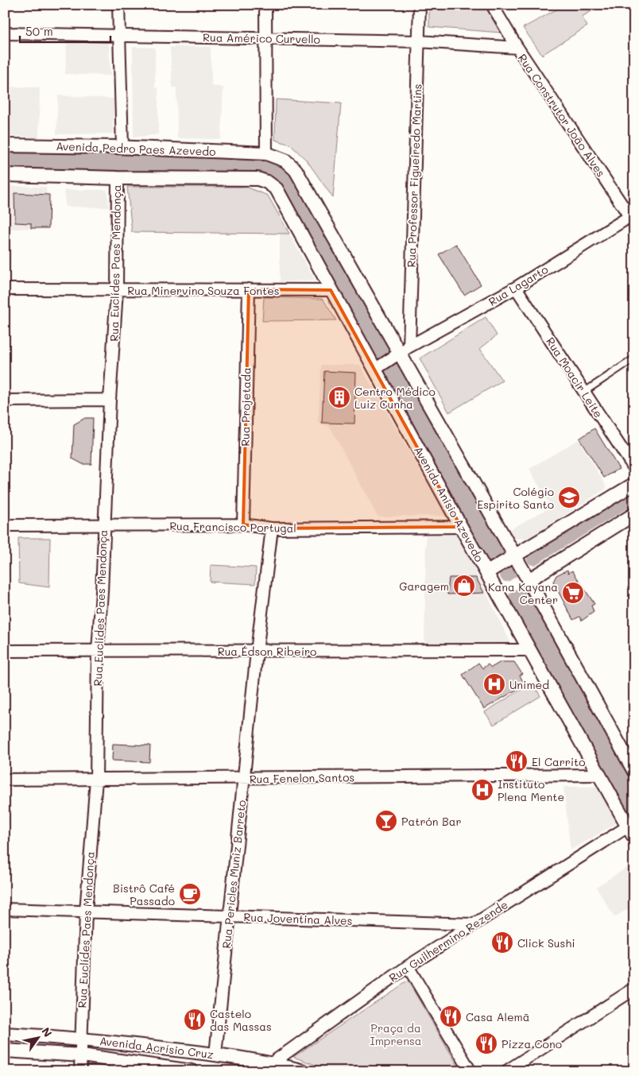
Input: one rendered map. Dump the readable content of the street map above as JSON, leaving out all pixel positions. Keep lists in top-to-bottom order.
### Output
{
  "streets": {
    "street": [
      "Rua Américo Curvello",
      "Rua Construtor João Alves",
      "Avenida Pedro Paes Azevedo",
      "Rua Professor Figueiredo Martins",
      "Rua Euclídes Paes Mendonça",
      "Rua Lagarto",
      "Rua Minervino Souza Fontes",
      "Rua Moacir Leite",
      "Rua Projetada",
      "Avenida Anísio Azevedo",
      "Rua Francisco Portugal",
      "Rua Édson Ribeiro",
      "Rua Fenelon Santos",
      "Rua Pericles Muniz Barreto",
      "Rua Joventina Alves",
      "Rua Guilhermino Rezende",
      "Avenida Acrísio Cruz"
    ]
  },
  "crossings": [
    ["Rua Américo Curvello", "Rua Construtor João Alves"],
    ["Rua Américo Curvello", "Rua Professor Figueiredo Martins"],
    ["Rua Construtor João Alves", "Rua Lagarto"],
    ["Rua Professor Figueiredo Martins", "Rua Lagarto"],
    ["Rua Euclídes Paes Mendonça", "Rua Minervino Souza Fontes"],
    ["Rua Euclídes Paes Mendonça", "Avenida Anísio Azevedo"],
    ["Rua Euclídes Paes Mendonça", "Rua Francisco Portugal"],
    ["Rua Euclídes Paes Mendonça", "Rua Édson Ribeiro"],
    ["Rua Euclídes Paes Mendonça", "Rua Fenelon Santos"],
    ["Rua Euclídes Paes Mendonça", "Rua Joventina Alves"],
    ["Rua Euclídes Paes Mendonça", "Avenida Acrísio Cruz"],
    ["Rua Lagarto", "Rua Moacir Leite"],
    ["Rua Lagarto", "Avenida Anísio Azevedo"],
    ["Rua Minervino Souza Fontes", "Rua Projetada"],
    ["Rua Minervino Souza Fontes", "Avenida Anísio Azevedo"],
    ["Rua Projetada", "Rua Francisco Portugal"],
    ["Avenida Anísio Azevedo", "Rua Francisco Portugal"],
    ["Avenida Anísio Azevedo", "Rua Édson Ribeiro"],
    ["Avenida Anísio Azevedo", "Rua Fenelon Santos"],
    ["Avenida Anísio Azevedo", "Rua Guilhermino Rezende"],
    ["Rua Francisco Portugal", "Rua Pericles Muniz Barreto"],
    ["Rua Édson Ribeiro", "Rua Pericles Muniz Barreto"],
    ["Rua Fenelon Santos", "Rua Pericles Muniz Barreto"],
    ["Rua Pericles Muniz Barreto", "Rua Joventina Alves"],
    ["Rua Pericles Muniz Barreto", "Avenida Acrísio Cruz"],
    ["Rua Joventina Alves", "Rua Guilhermino Rezende"],
    ["Rua Guilhermino Rezende", "Avenida Acrísio Cruz"]
  ],
  "parks": ["Praça da Imprensa"],
  "places": {
    "building": ["Centro Médico Luiz Cunha"],
    "school or university": ["Colégio Espirito Santo"],
    "shop": ["Garagem"],
    "supermarket": ["Kana Kayana Center"],
    "hospital": ["Unimed", "Instituto Plena Mente"],
    "restaurant": [
      "El Carrito",
      "Click Sushi",
      "Casa Alemã",
      "Castelo das Massas",
      "Pizza Cono"
    ],
    "bar": ["Patrón Bar"],
    "cafe": ["Bistrô Café Passado"]
  },
  "scale_bar": "50 m",
  "north": "top right"
}
